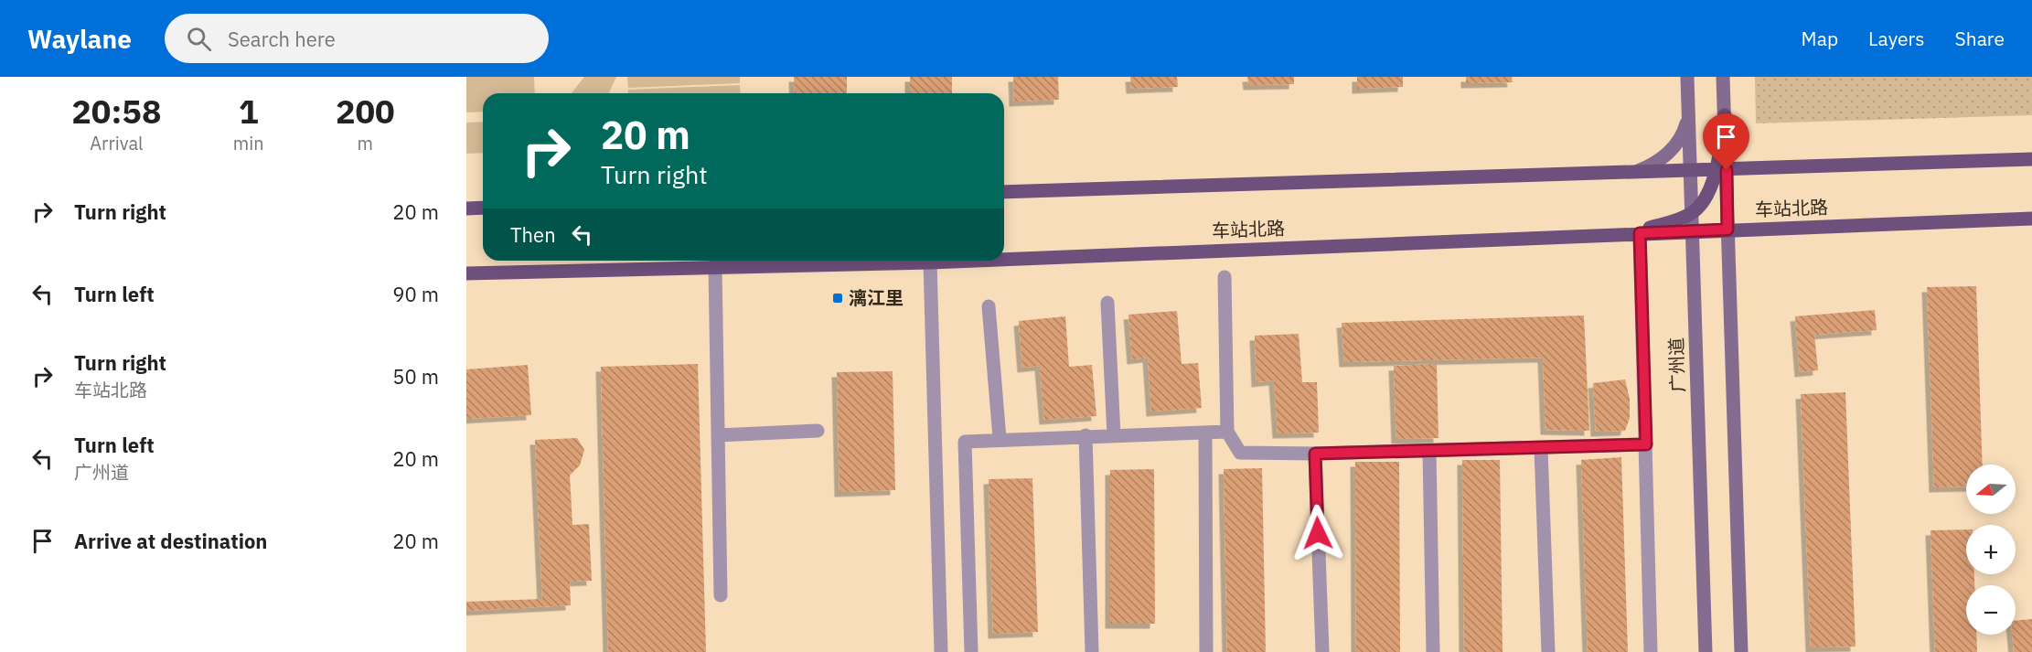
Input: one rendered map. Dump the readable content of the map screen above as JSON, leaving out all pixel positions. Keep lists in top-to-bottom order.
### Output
{
  "streets": {
    "main road": ["车站北路"],
    "street": ["广州道"]
  },
  "crossings": [
    ["车站北路", "广州道"]
  ],
  "places": {
    "transit": ["漓江里"]
  },
  "north": "left",
  "page": {
    "header": "Waylane",
    "search": "Search here",
    "nav": ["Map", "Layers", "Share"],
    "eta": [
      "20:58",
      "Arrival",
      "1",
      "min",
      "200",
      "m"
    ],
    "turn": ["20 m", "Turn right"],
    "list": [
      {
        "name": "Turn right",
        "value": "20 m"
      },
      {
        "name": "Turn left",
        "value": "90 m"
      },
      {
        "name": "Turn right",
        "note": "车站北路",
        "value": "50 m"
      },
      {
        "name": "Turn left",
        "note": "广州道",
        "value": "20 m"
      },
      {
        "name": "Arrive at destination",
        "value": "20 m"
      }
    ],
    "then": "Then",
    "map_buttons": ["+", "−"]
  }
}
